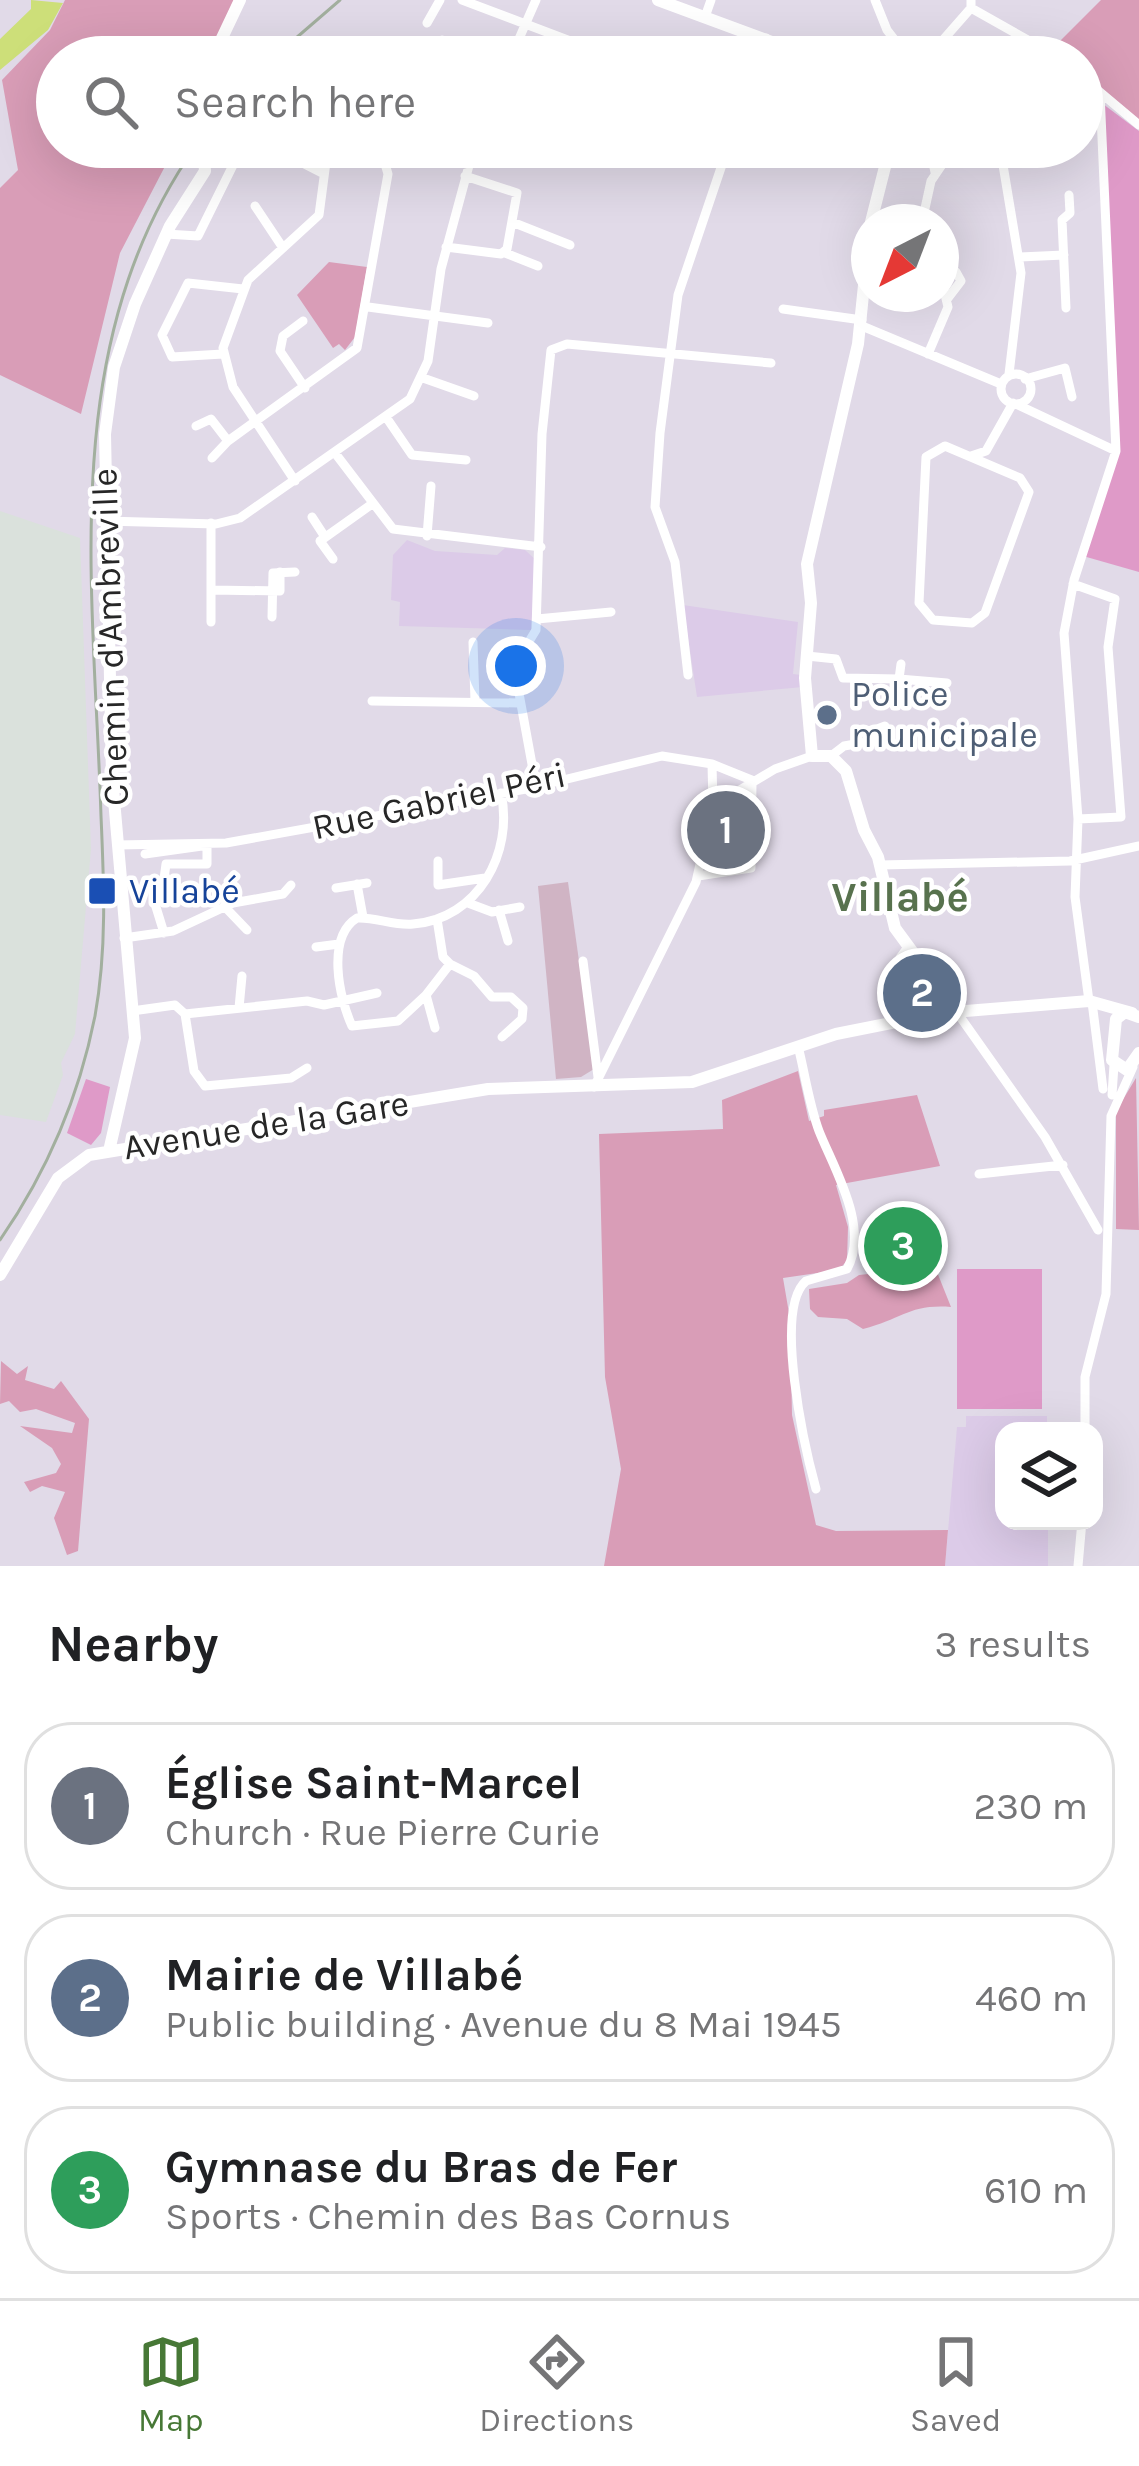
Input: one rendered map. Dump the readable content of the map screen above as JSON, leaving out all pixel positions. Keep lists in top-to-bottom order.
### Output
{
  "streets": {
    "street": ["Chemin d'Ambreville", "Rue Gabriel Péri", "Avenue de la Gare"]
  },
  "crossings": [
    ["Chemin d'Ambreville", "Rue Gabriel Péri"],
    ["Chemin d'Ambreville", "Avenue de la Gare"]
  ],
  "districts": ["Villabé"],
  "places": {
    "other": ["Police municipale"],
    "transit": ["Villabé"]
  },
  "north": "bottom left",
  "page": {
    "search": "Search here",
    "pins": ["1", "2", "3"],
    "heading": ["Nearby", "3 results"],
    "list": [
      {
        "mark": "1",
        "name": "Église Saint-Marcel",
        "note": "Church · Rue Pierre Curie",
        "value": "230 m"
      },
      {
        "mark": "2",
        "name": "Mairie de Villabé",
        "note": "Public building · Avenue du 8 Mai 1945",
        "value": "460 m"
      },
      {
        "mark": "3",
        "name": "Gymnase du Bras de Fer",
        "note": "Sports · Chemin des Bas Cornus",
        "value": "610 m"
      }
    ],
    "nav": ["Map", "Directions", "Saved"]
  }
}
